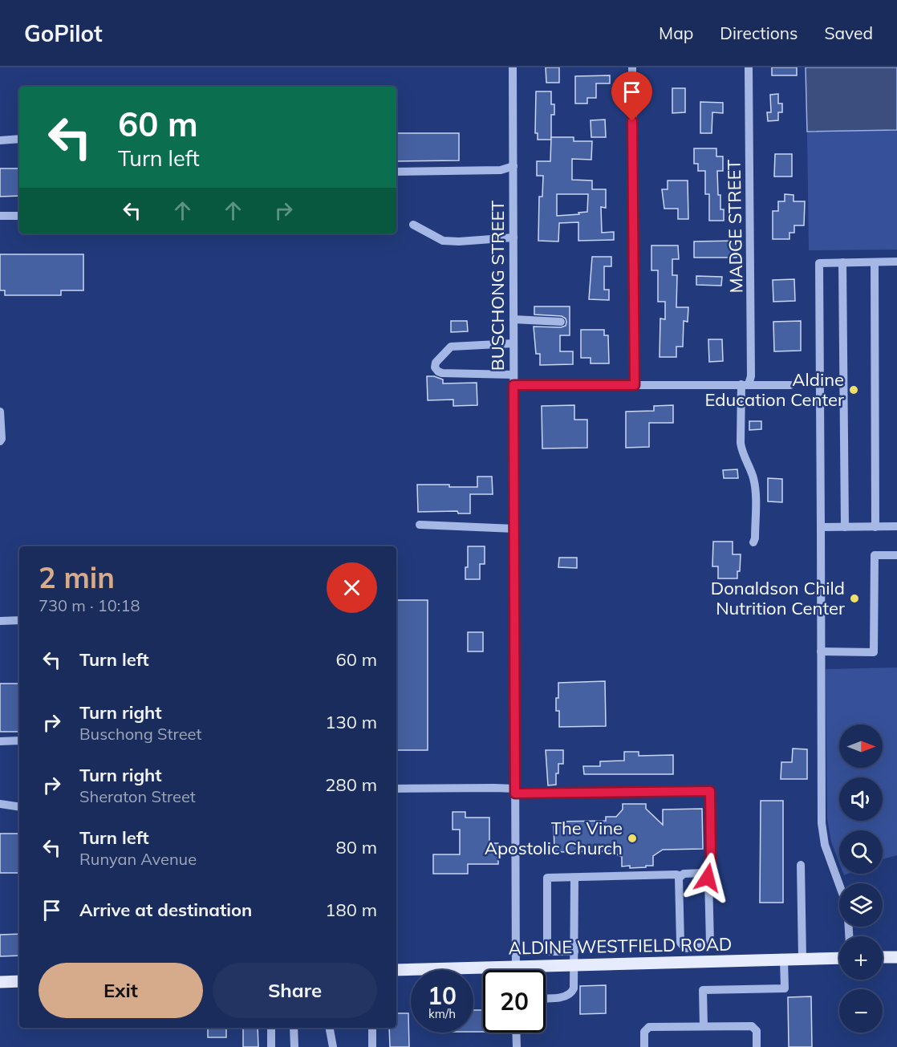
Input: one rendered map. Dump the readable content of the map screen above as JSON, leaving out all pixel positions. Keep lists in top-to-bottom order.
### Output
{
  "streets": {
    "main road": ["ALDINE WESTFIELD ROAD"],
    "street": ["MADGE STREET", "BUSCHONG STREET"]
  },
  "crossings": [
    ["BUSCHONG STREET", "ALDINE WESTFIELD ROAD"]
  ],
  "places": ["Aldine Education Center", "Donaldson Child Nutrition Center", "The Vine Apostolic Church"],
  "north": "right",
  "page": {
    "header": "GoPilot",
    "nav": ["Map", "Directions", "Saved"],
    "turn": ["60 m", "Turn left"],
    "heading": ["2 min", "730 m · 10:18"],
    "list": [
      {
        "name": "Turn left",
        "value": "60 m"
      },
      {
        "name": "Turn right",
        "note": "Buschong Street",
        "value": "130 m"
      },
      {
        "name": "Turn right",
        "note": "Sheraton Street",
        "value": "280 m"
      },
      {
        "name": "Turn left",
        "note": "Runyan Avenue",
        "value": "80 m"
      },
      {
        "name": "Arrive at destination",
        "value": "180 m"
      }
    ],
    "map_buttons": ["+", "−"],
    "buttons": ["Exit", "Share"],
    "speed": "10 km/h",
    "limit": "20"
  }
}
